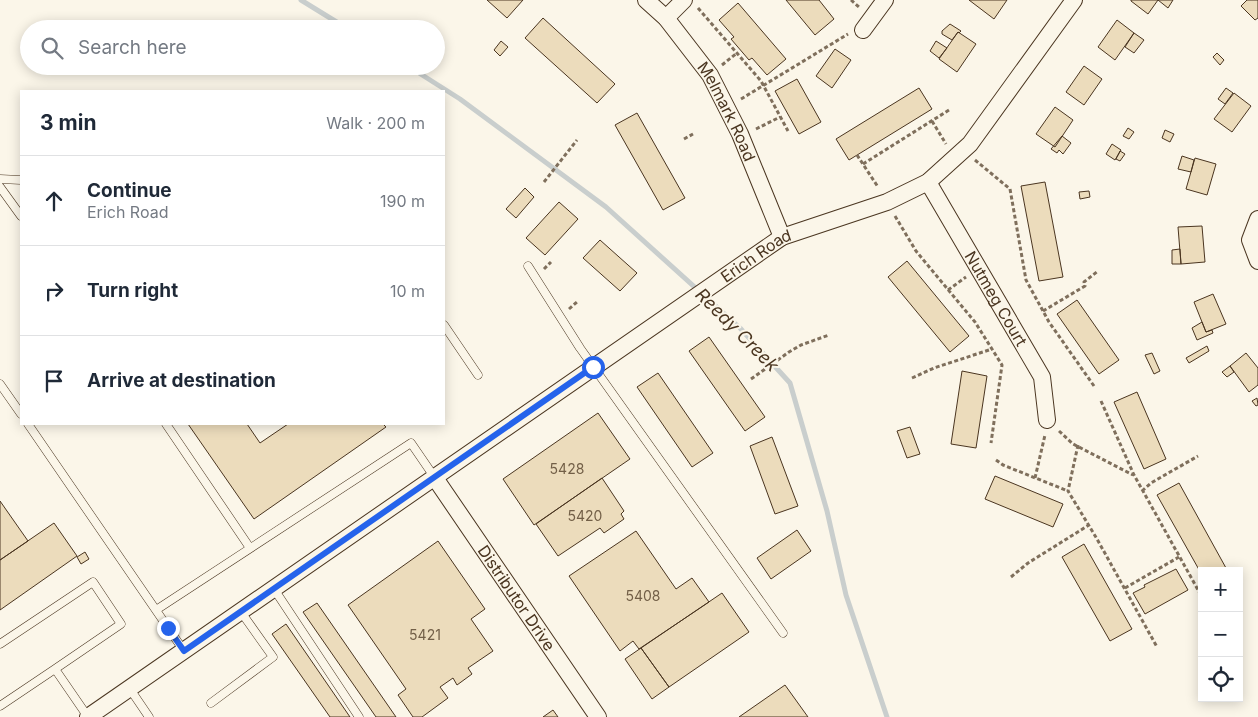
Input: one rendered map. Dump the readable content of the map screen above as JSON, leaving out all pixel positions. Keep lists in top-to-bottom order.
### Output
{
  "streets": {
    "street": [
      "Melmark Road",
      "Erich Road",
      "Nutmeg Court",
      "Distributor Drive"
    ]
  },
  "crossings": [
    ["Melmark Road", "Erich Road"],
    ["Erich Road", "Nutmeg Court"],
    ["Erich Road", "Distributor Drive"]
  ],
  "water": ["Reedy Creek"],
  "house_numbers": [
    "5428",
    "5420",
    "5408",
    "5421"
  ],
  "page": {
    "search": "Search here",
    "heading": ["3 min", "Walk · 200 m"],
    "list": [
      ["Continue", "Erich Road", "190 m"],
      ["Turn right", "10 m"],
      "Arrive at destination"
    ],
    "map_buttons": ["+", "−"]
  }
}
